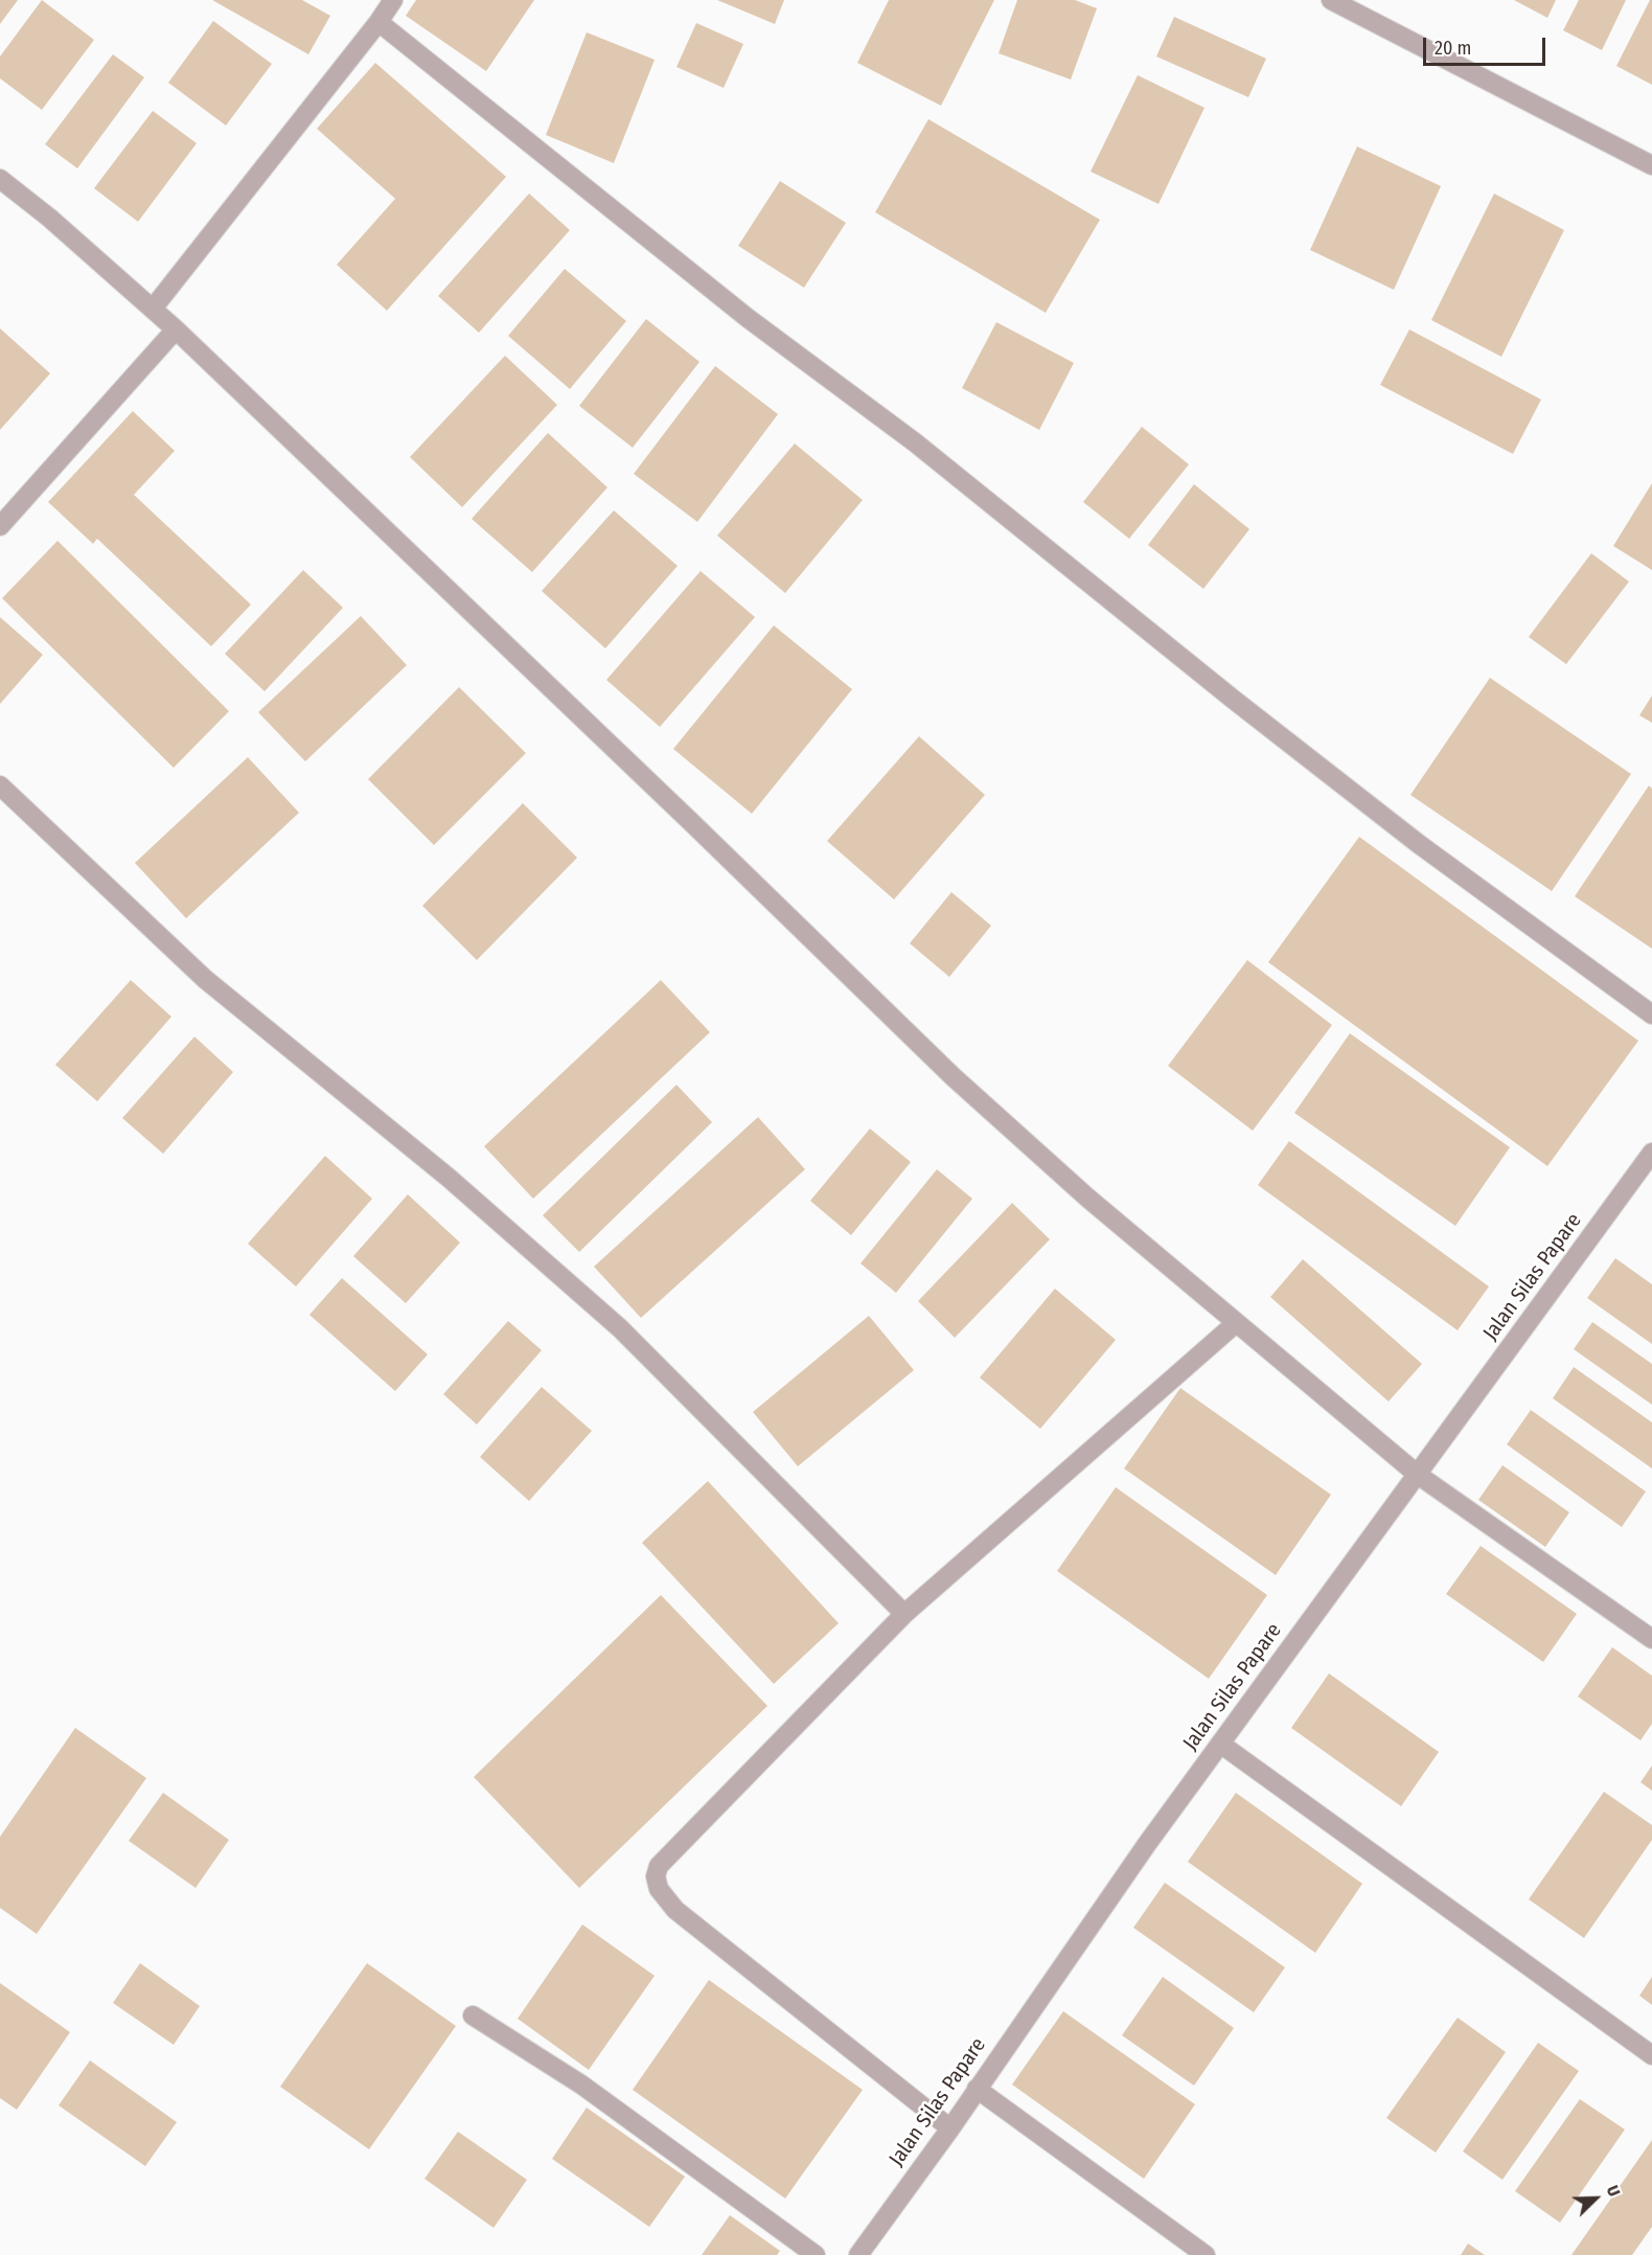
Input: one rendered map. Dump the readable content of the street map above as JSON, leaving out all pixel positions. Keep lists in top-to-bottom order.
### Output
{
  "streets": {
    "street": ["Jalan Silas Papare"]
  },
  "scale_bar": "20 m",
  "north": "top right"
}
